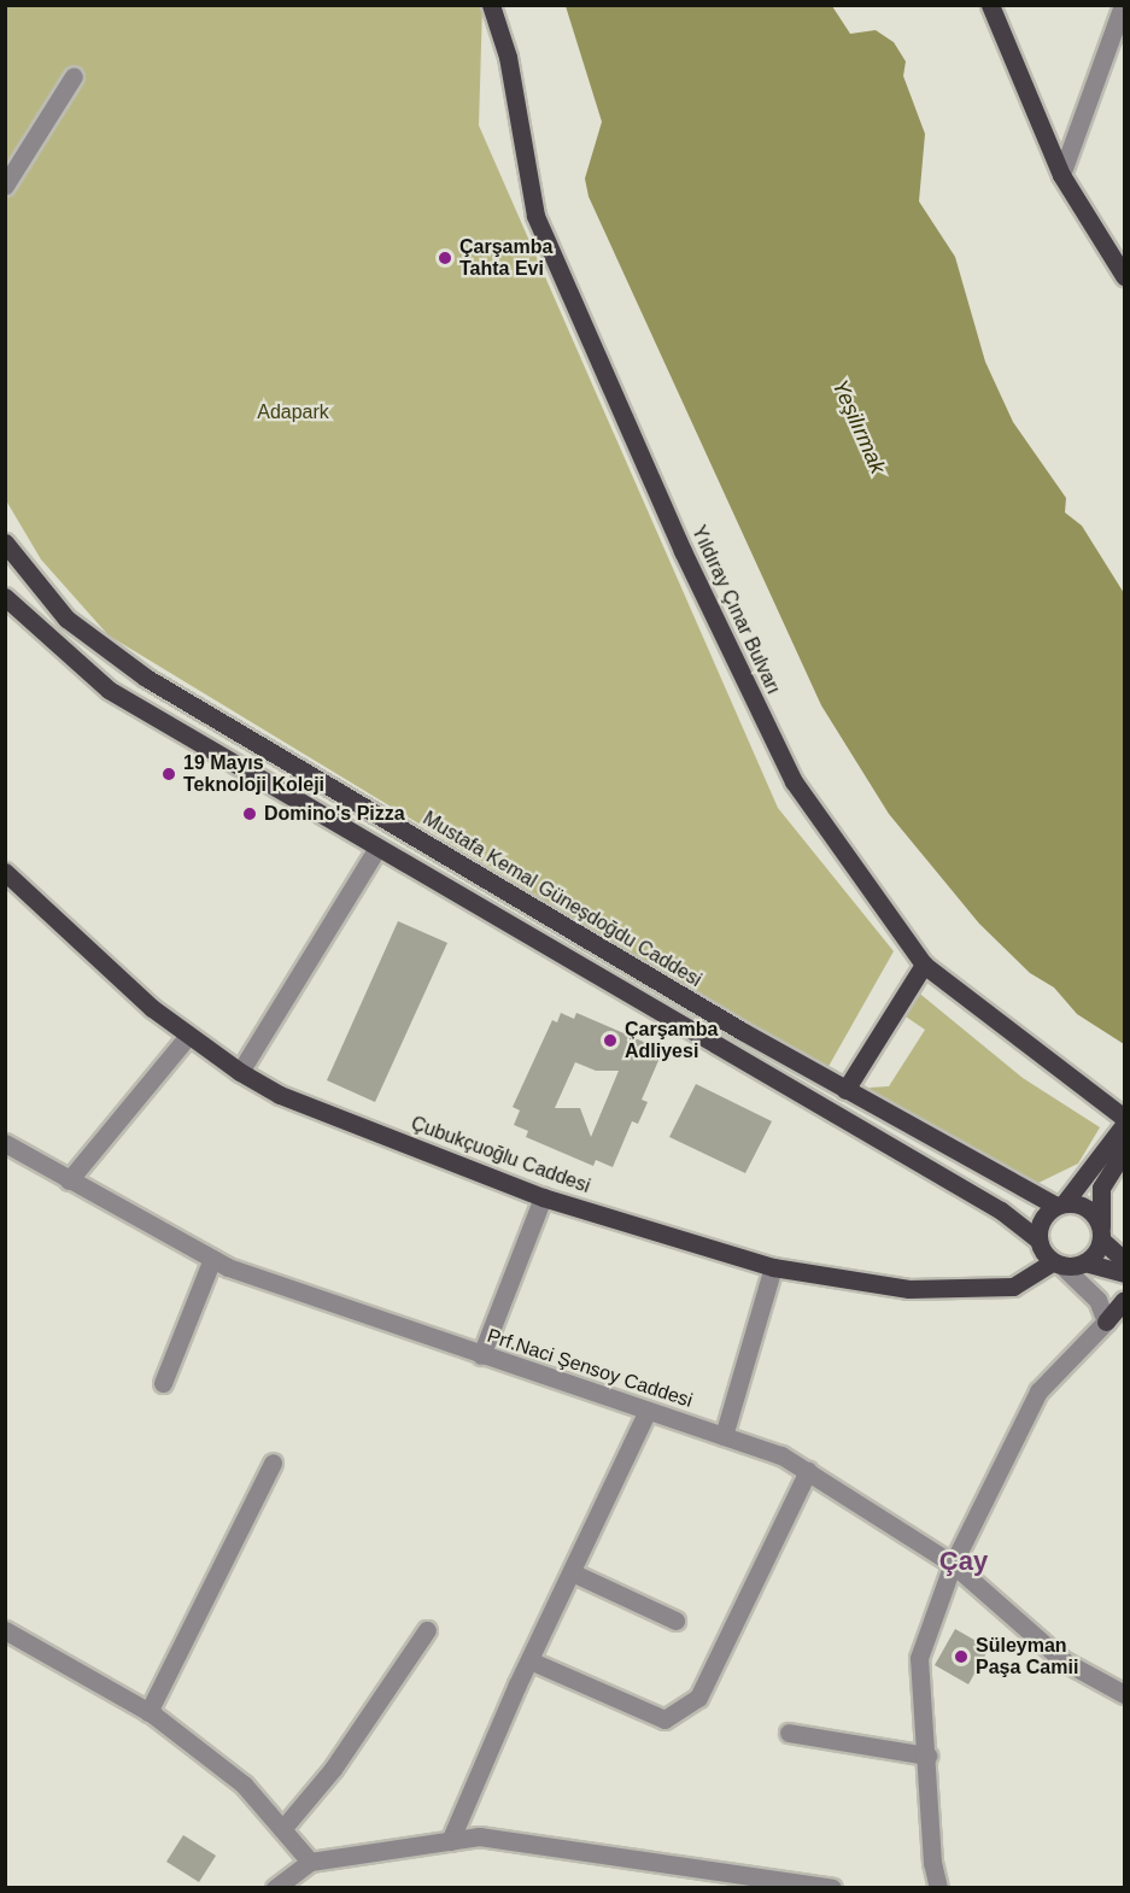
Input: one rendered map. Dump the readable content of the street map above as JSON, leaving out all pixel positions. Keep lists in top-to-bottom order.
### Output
{
  "streets": {
    "main road": ["Yıldıray Çınar Bulvarı", "Mustafa Kemal Güneşdoğdu Caddesi", "Çubukçuoğlu Caddesi"],
    "street": ["Prf.Naci Şensoy Caddesi"]
  },
  "crossings": [
    ["Mustafa Kemal Güneşdoğdu Caddesi", "Çubukçuoğlu Caddesi"]
  ],
  "districts": ["Çay"],
  "water": ["Yeşilırmak"],
  "parks": ["Adapark"],
  "places": [
    "Çarşamba Tahta Evi",
    "19 Mayıs Teknoloji Koleji",
    "Domino's Pizza",
    "Çarşamba Adliyesi",
    "Süleyman Paşa Camii"
  ]
}
